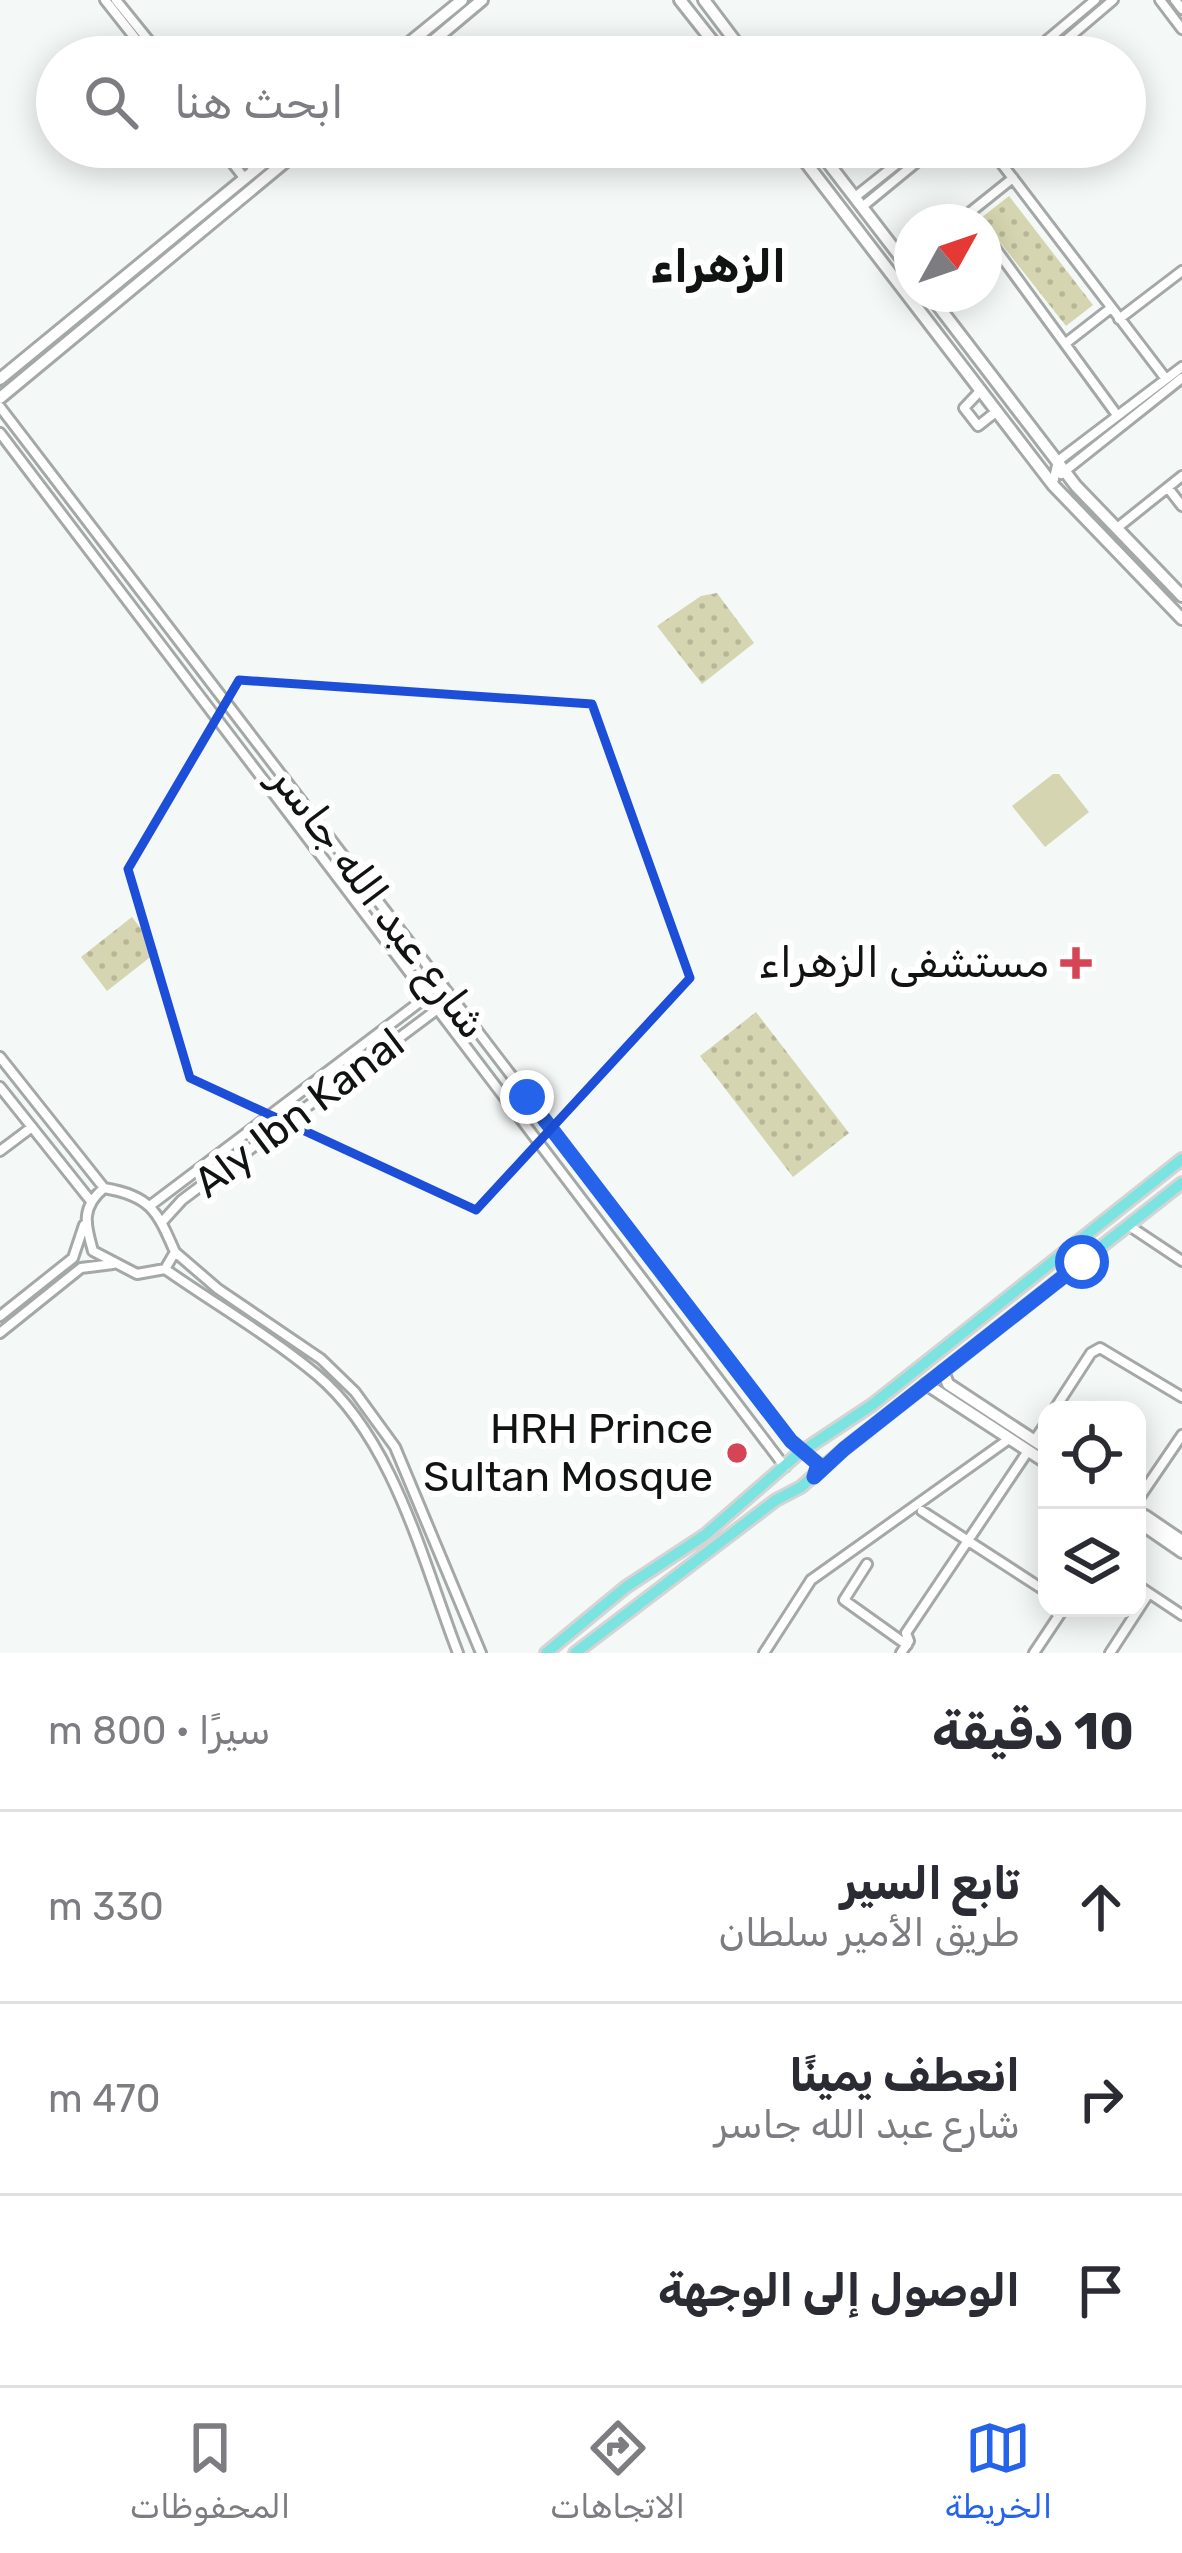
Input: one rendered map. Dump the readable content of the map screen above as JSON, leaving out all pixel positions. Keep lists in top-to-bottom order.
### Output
{
  "streets": {
    "street": ["شارع عبد الله جاسر", "Aly Ibn Kanal"]
  },
  "crossings": [
    ["شارع عبد الله جاسر", "Aly Ibn Kanal"]
  ],
  "districts": ["الزهراء"],
  "places": {
    "health": ["مستشفى الزهراء"],
    "other": ["HRH Prince Sultan Mosque"]
  },
  "north": "top right",
  "page": {
    "search": "ابحث هنا",
    "heading": ["10 دقيقة", "سيرًا · 800 m"],
    "list": [
      ["تابع السير", "طريق الأمير سلطان", "330 m"],
      ["انعطف يمينًا", "شارع عبد الله جاسر", "470 m"],
      "الوصول إلى الوجهة"
    ],
    "nav": ["الخريطة", "الاتجاهات", "المحفوظات"]
  }
}
